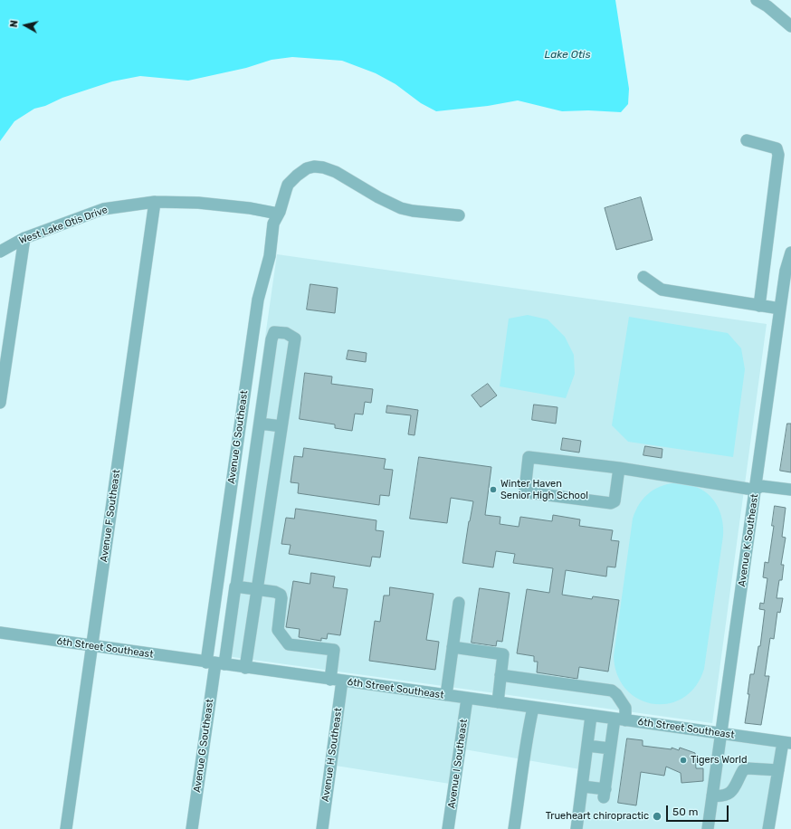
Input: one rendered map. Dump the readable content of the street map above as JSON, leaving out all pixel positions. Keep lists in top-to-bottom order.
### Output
{
  "streets": {
    "street": [
      "West Lake Otis Drive",
      "Avenue G Southeast",
      "Avenue F Southeast",
      "Avenue K Southeast",
      "6th Street Southeast",
      "Avenue H Southeast",
      "Avenue I Southeast"
    ]
  },
  "crossings": [
    ["West Lake Otis Drive", "Avenue G Southeast"],
    ["West Lake Otis Drive", "Avenue F Southeast"],
    ["Avenue G Southeast", "6th Street Southeast"],
    ["Avenue F Southeast", "6th Street Southeast"],
    ["Avenue K Southeast", "6th Street Southeast"],
    ["6th Street Southeast", "Avenue H Southeast"],
    ["6th Street Southeast", "Avenue I Southeast"]
  ],
  "water": ["Lake Otis"],
  "places": ["Winter Haven Senior High School", "Tigers World", "Trueheart chiropractic"],
  "scale_bar": "50 m",
  "north": "left"
}
